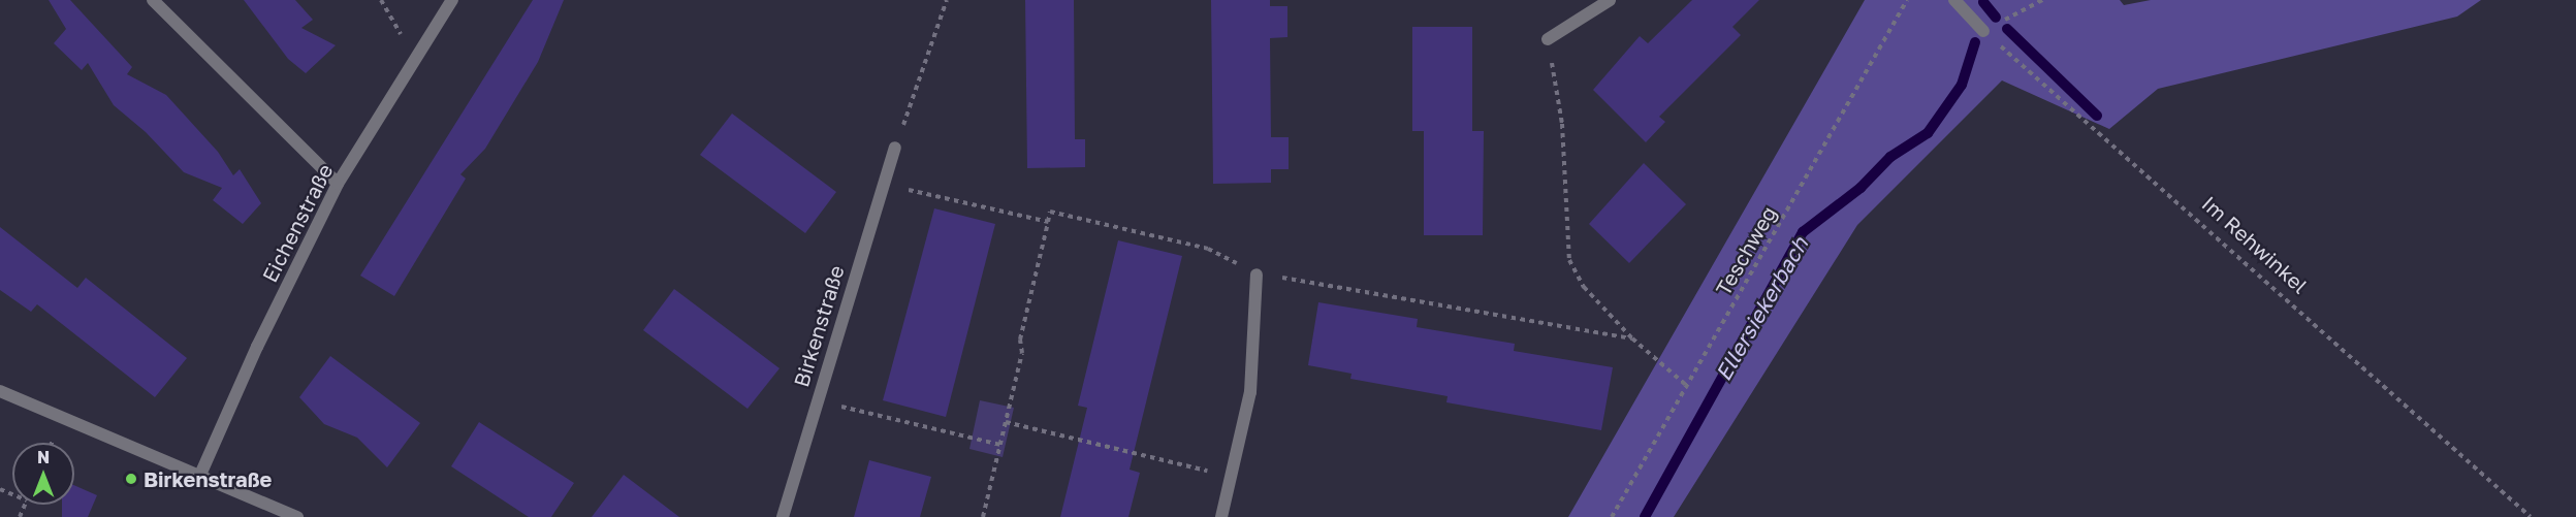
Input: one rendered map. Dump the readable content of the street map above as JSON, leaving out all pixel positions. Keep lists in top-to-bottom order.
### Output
{
  "streets": {
    "street": ["Eichenstraße", "Birkenstraße"],
    "path": ["Im Rehwinkel", "Teschweg"]
  },
  "water": ["Ellersiekerbach"],
  "places": ["Birkenstraße"],
  "north": "top"
}
